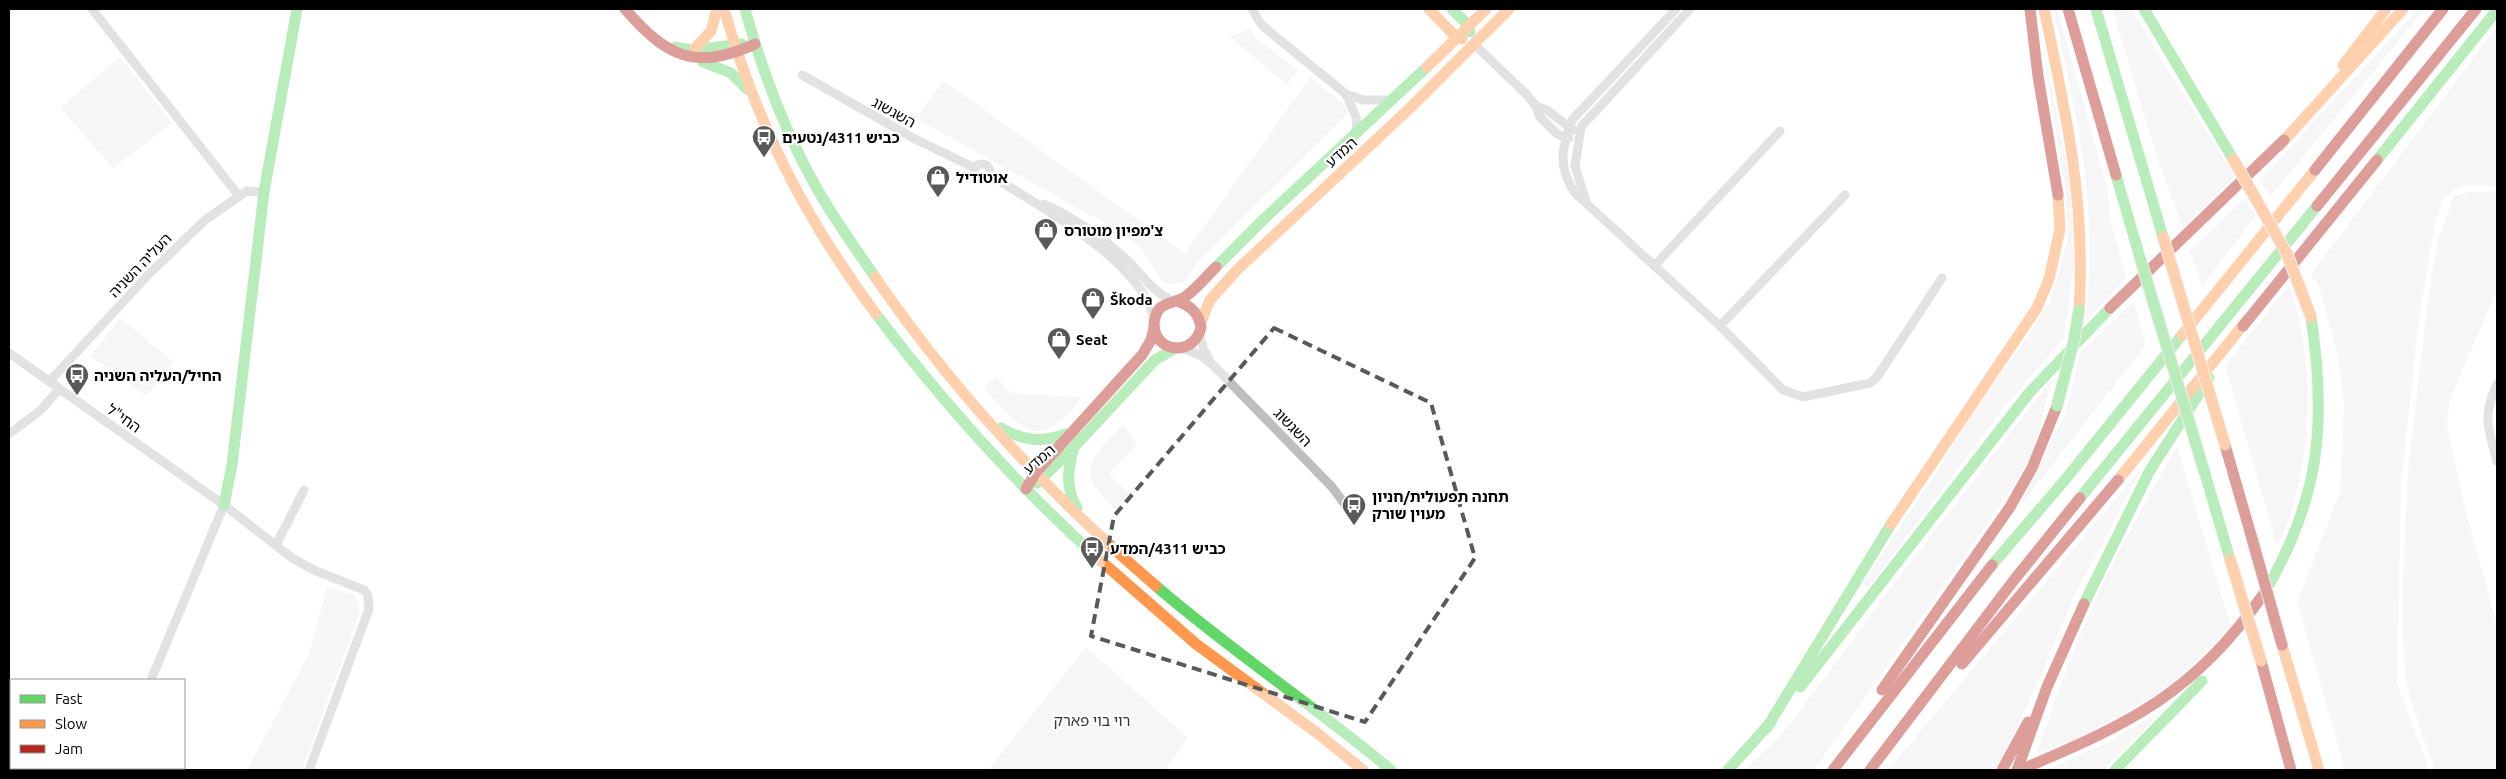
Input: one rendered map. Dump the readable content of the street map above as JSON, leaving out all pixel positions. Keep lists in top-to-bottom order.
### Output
{
  "streets": {
    "main road": ["המדע"],
    "street": ["השגשוג", "העליה השניה", "החי\"ל"]
  },
  "crossings": [
    ["השגשוג", "המדע"],
    ["העליה השניה", "החי\"ל"]
  ],
  "parks": ["רוי בוי פארק"],
  "places": {
    "bus stop": [
      "כביש 4311/נטעים",
      "החיל/העליה השניה",
      "תחנה תפעולית/חניון מעוין שורק",
      "כביש 4311/המדע"
    ],
    "shop": [
      "אוטודיל",
      "צ'מפיון מוטורס",
      "Škoda",
      "Seat"
    ]
  },
  "legend": ["Fast", "Slow", "Jam"]
}
